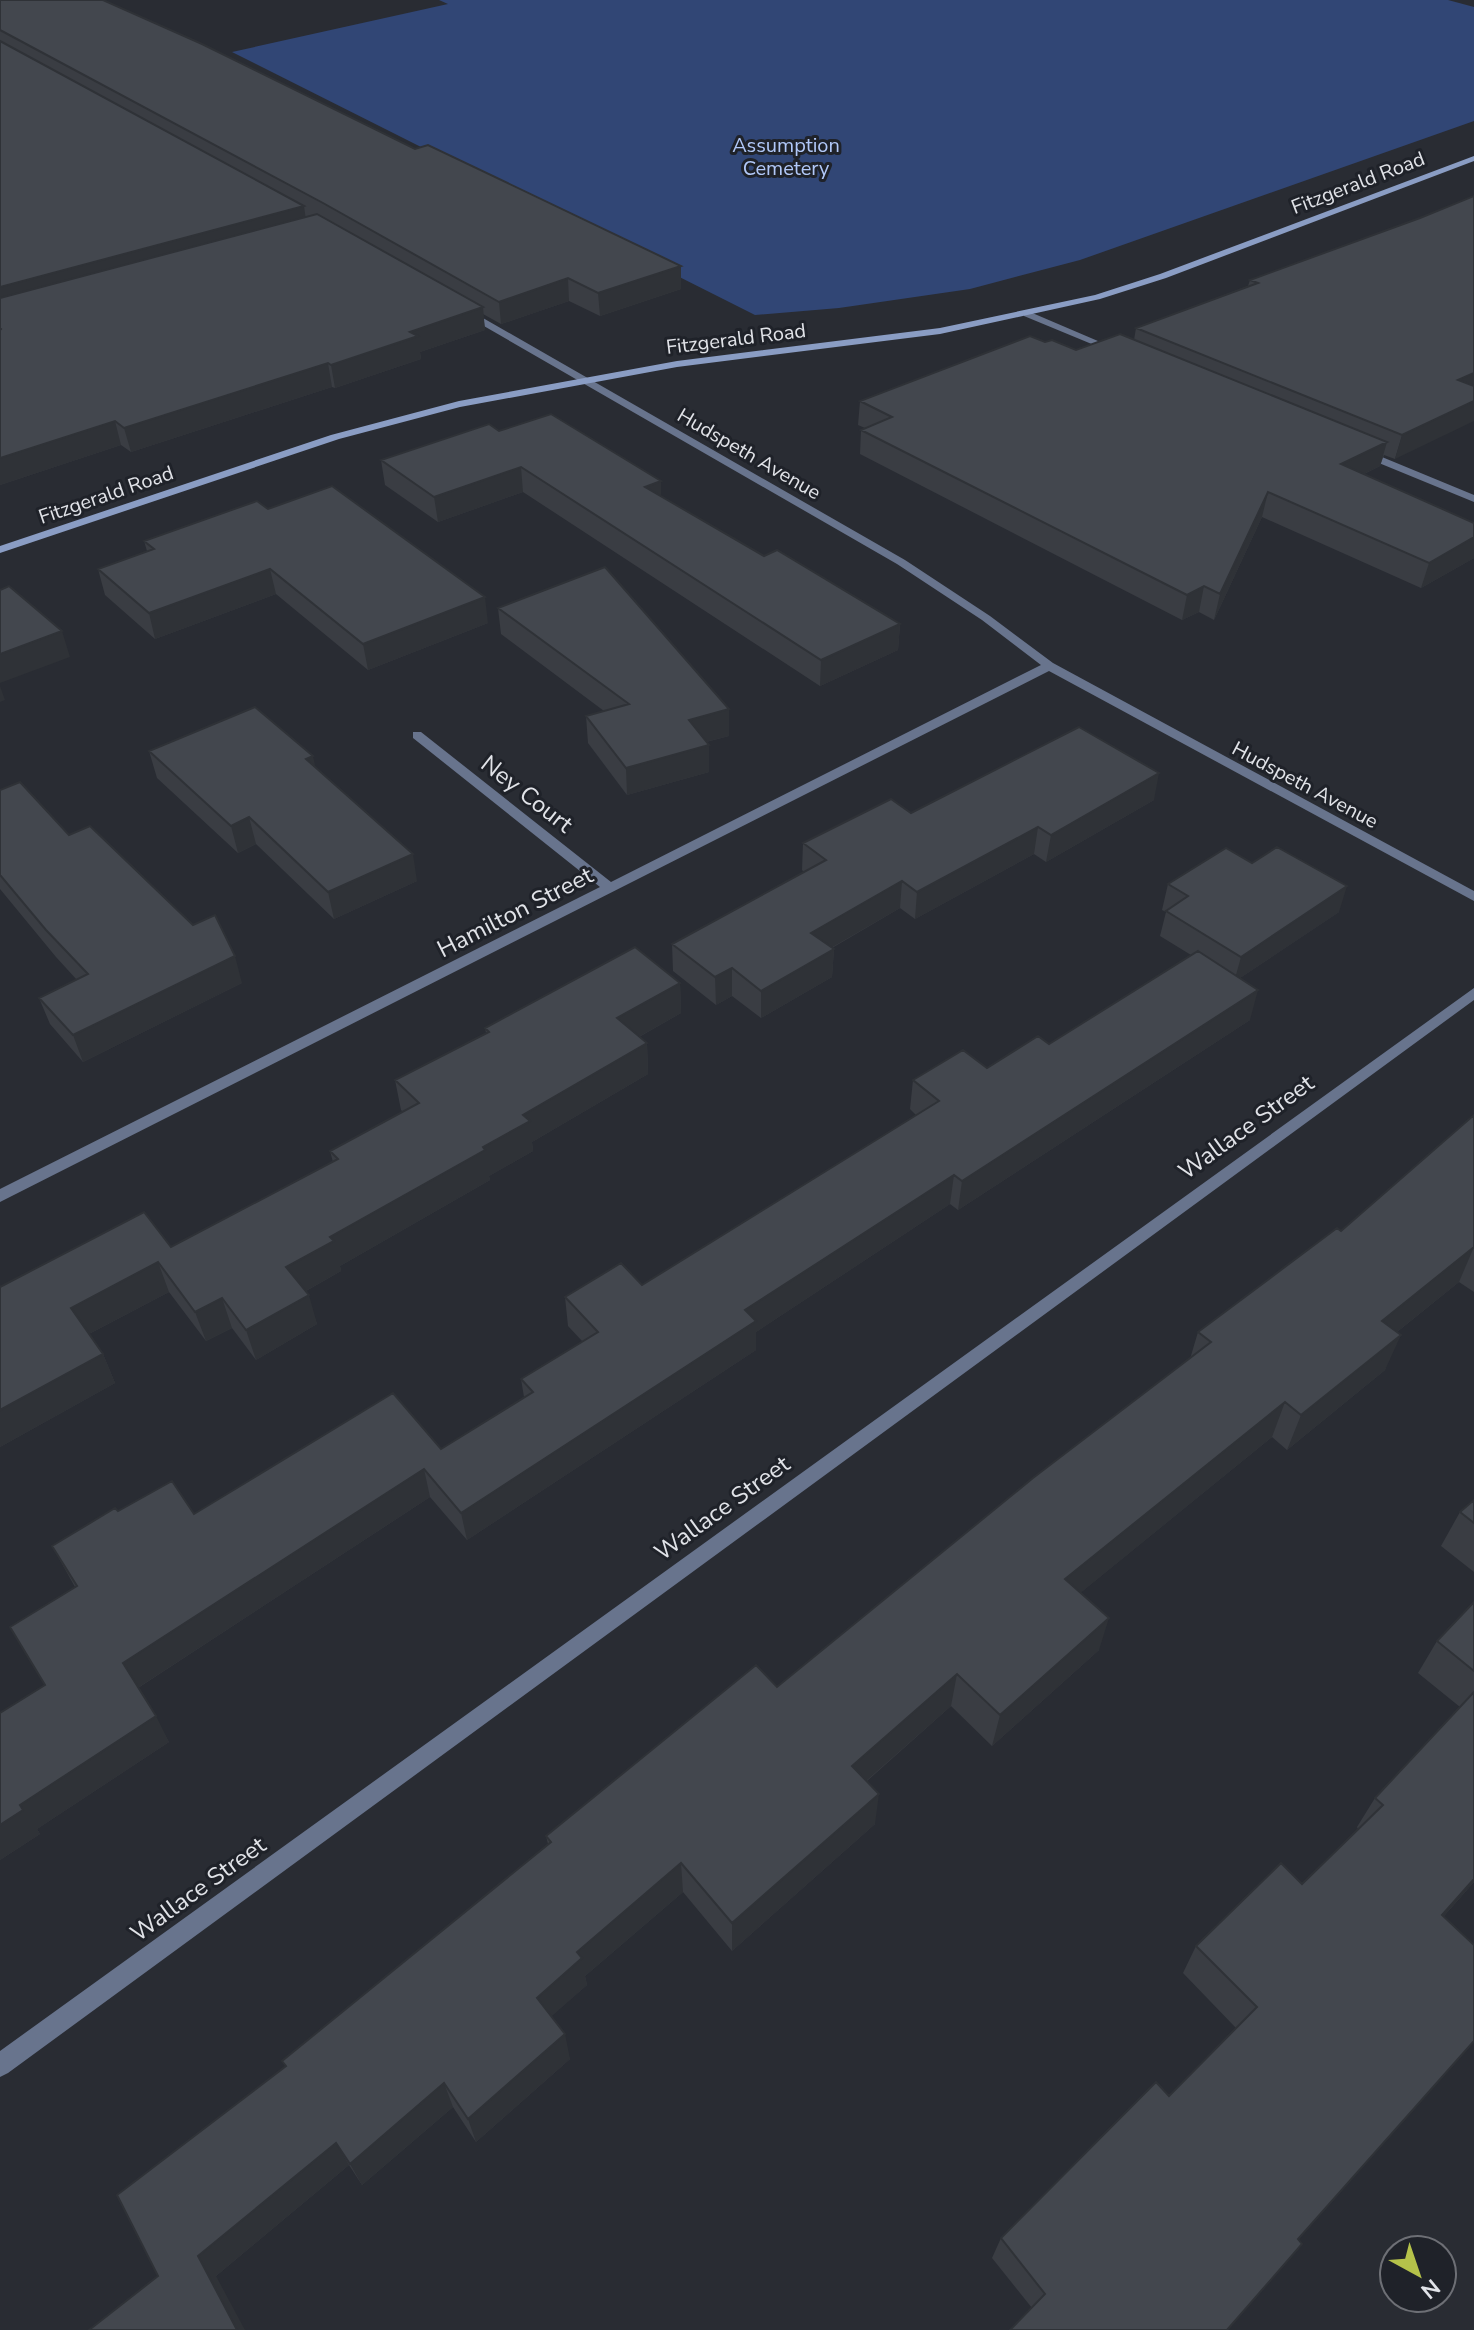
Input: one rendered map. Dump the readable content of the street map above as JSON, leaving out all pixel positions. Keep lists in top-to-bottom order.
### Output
{
  "streets": {
    "main road": ["Fitzgerald Road"],
    "street": [
      "Hudspeth Avenue",
      "Ney Court",
      "Hamilton Street",
      "Wallace Street"
    ]
  },
  "crossings": [
    ["Fitzgerald Road", "Hudspeth Avenue"],
    ["Hudspeth Avenue", "Hamilton Street"],
    ["Ney Court", "Hamilton Street"]
  ],
  "parks": ["Assumption Cemetery"],
  "north": "bottom right"
}
